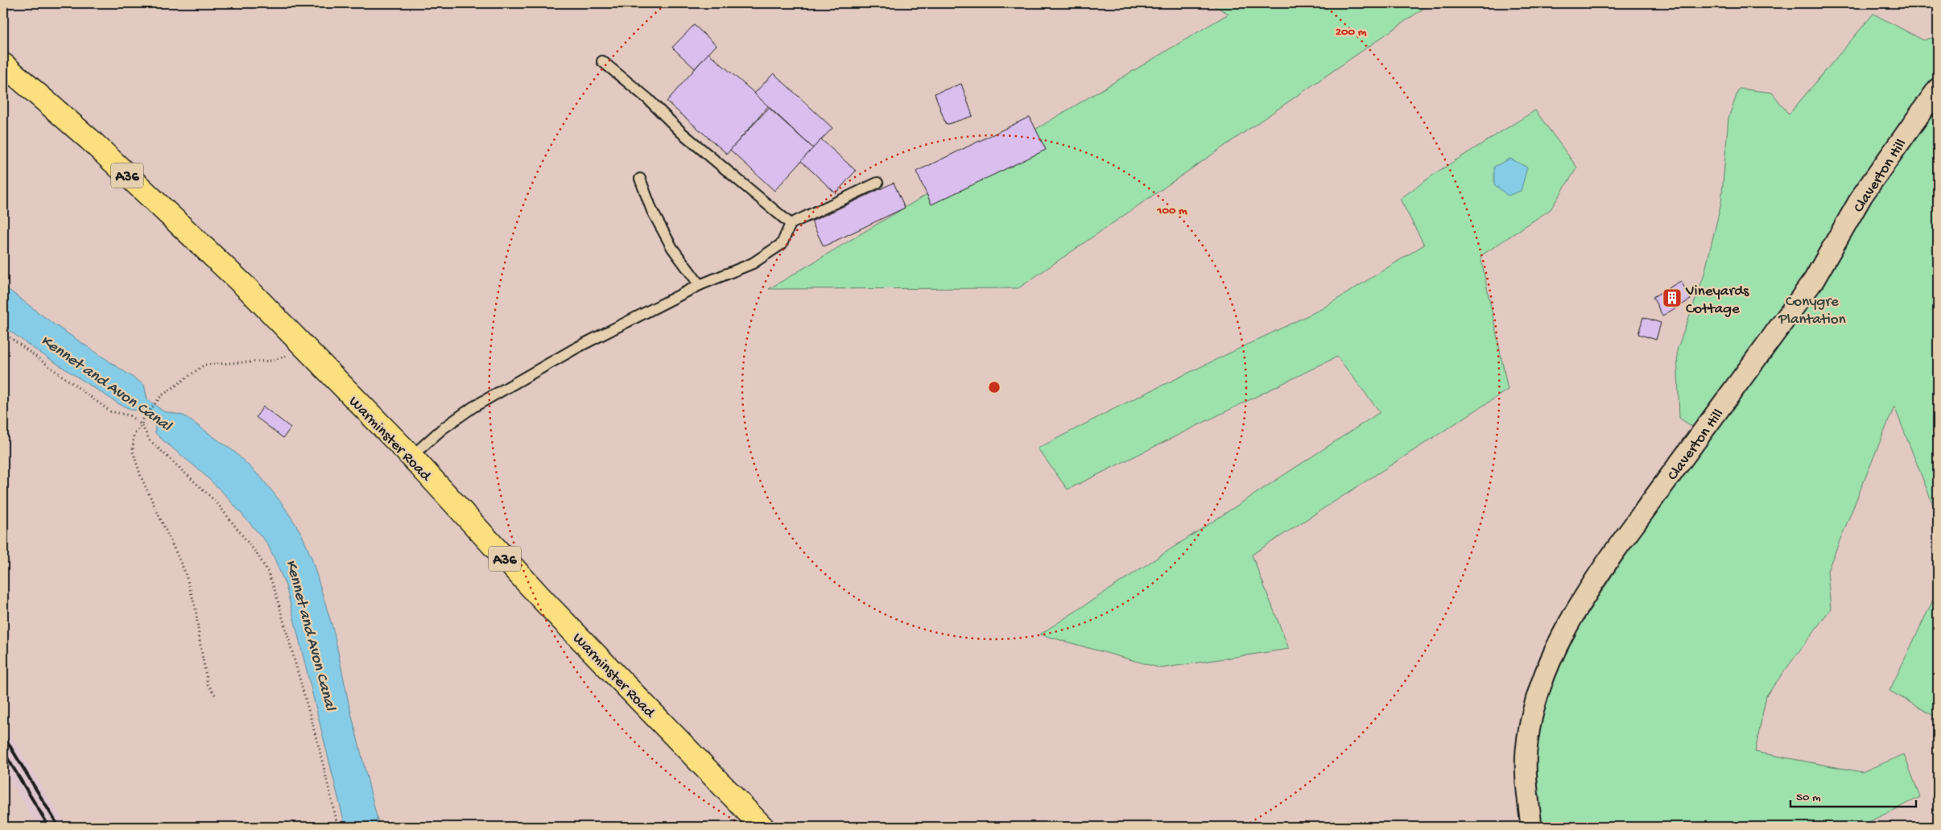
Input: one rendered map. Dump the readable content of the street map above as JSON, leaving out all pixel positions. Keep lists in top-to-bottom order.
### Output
{
  "streets": {
    "highway": ["A36", "Warminster Road"],
    "street": ["Claverton Hill"]
  },
  "water": ["Kennet and Avon Canal"],
  "parks": ["Conygre Plantation"],
  "places": {
    "building": ["Vineyards Cottage"]
  },
  "scale_bar": "50 m",
  "rings": ["200 m", "100 m"]
}
